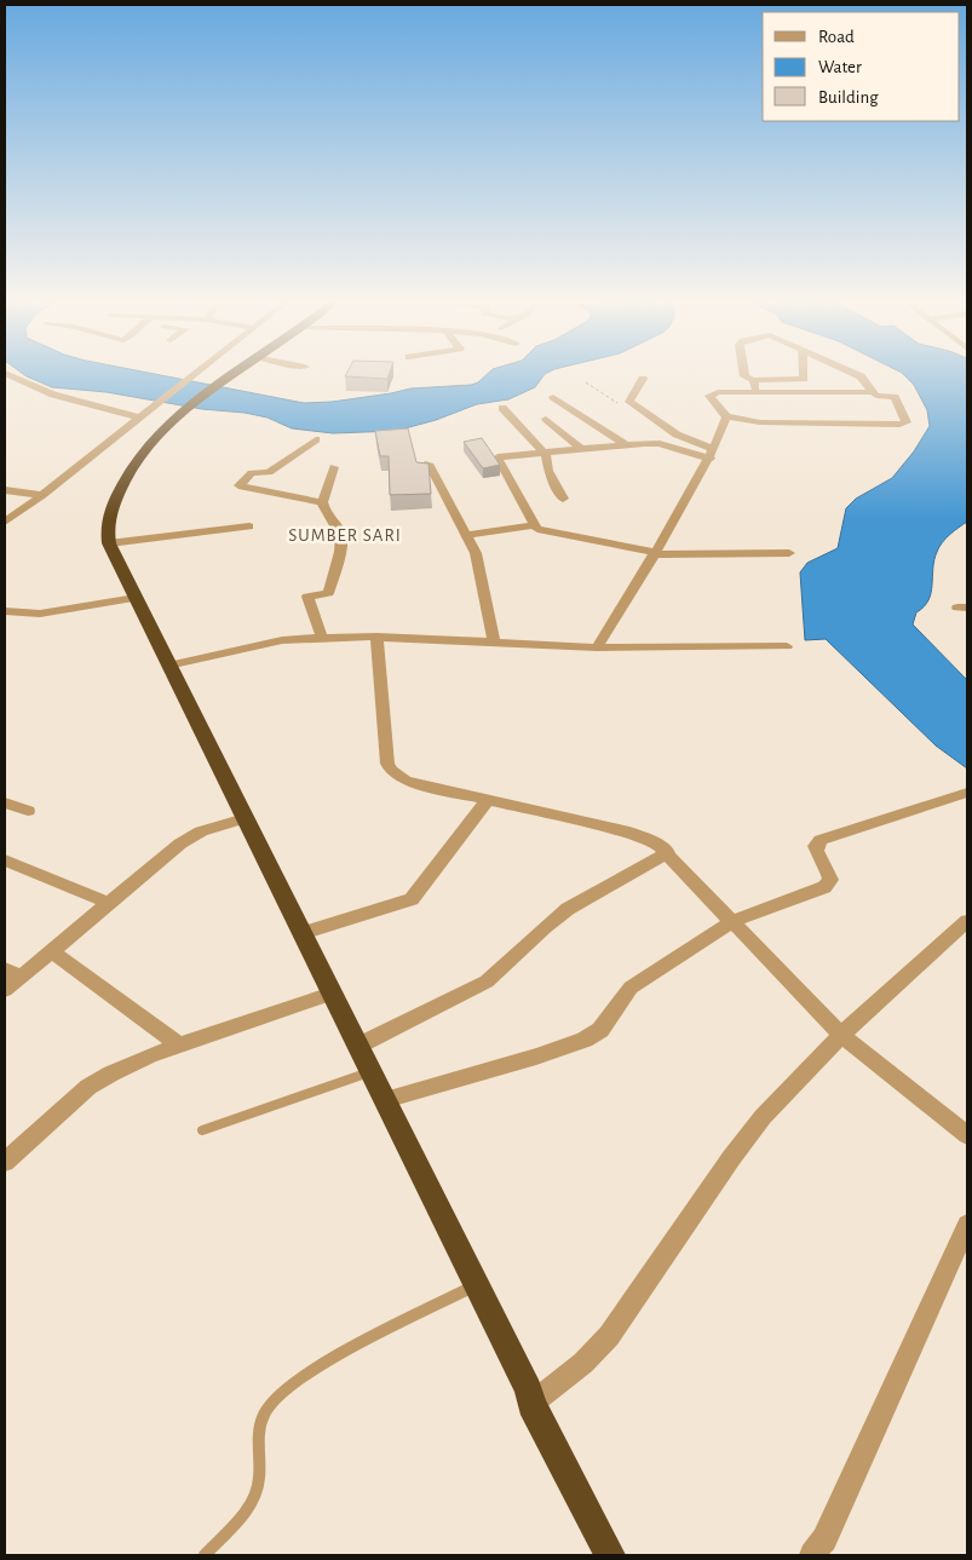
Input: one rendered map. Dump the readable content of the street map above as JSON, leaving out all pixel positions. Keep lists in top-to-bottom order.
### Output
{
  "districts": ["SUMBER SARI"],
  "legend": ["Road", "Water", "Building"]
}
